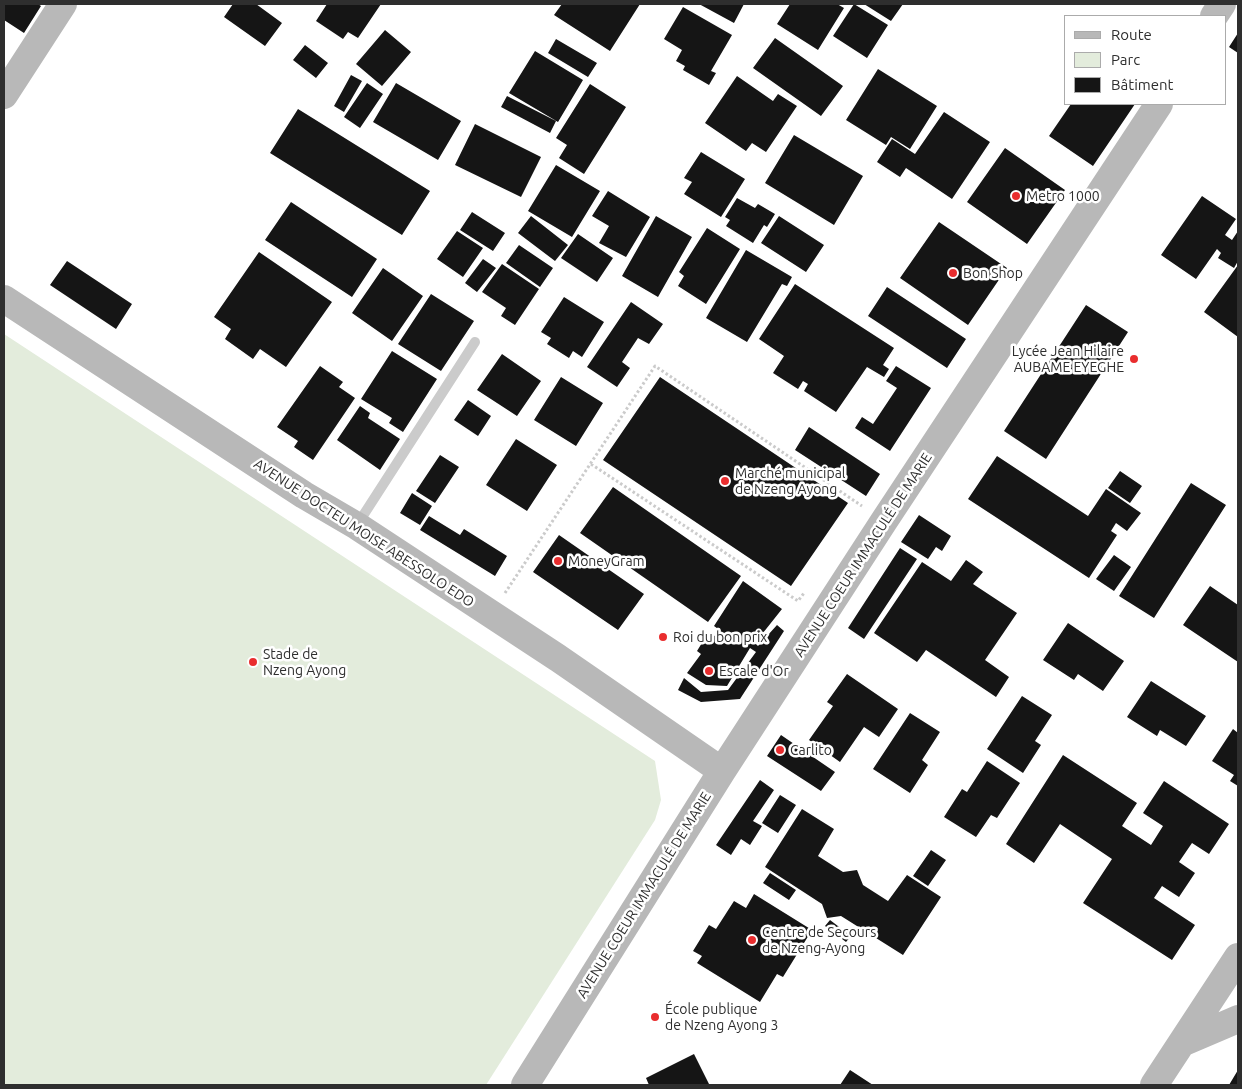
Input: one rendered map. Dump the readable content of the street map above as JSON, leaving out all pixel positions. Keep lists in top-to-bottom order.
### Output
{
  "streets": {
    "main road": ["AVENUE DOCTEU MOISE ABESSOLO EDO", "AVENUE COEUR IMMACULÉ DE MARIE"]
  },
  "crossings": [
    ["AVENUE DOCTEU MOISE ABESSOLO EDO", "AVENUE COEUR IMMACULÉ DE MARIE"]
  ],
  "places": [
    "Metro 1000",
    "Bon Shop",
    "Lycée Jean Hilaire AUBAME EYEGHE",
    "Marché municipal de Nzeng Ayong",
    "MoneyGram",
    "Roi du bon prix",
    "Stade de Nzeng Ayong",
    "Escale d'Or",
    "Carlito",
    "Centre de Secours de Nzeng-Ayong",
    "École publique de Nzeng Ayong 3"
  ],
  "legend": ["Route", "Parc", "Bâtiment"]
}
